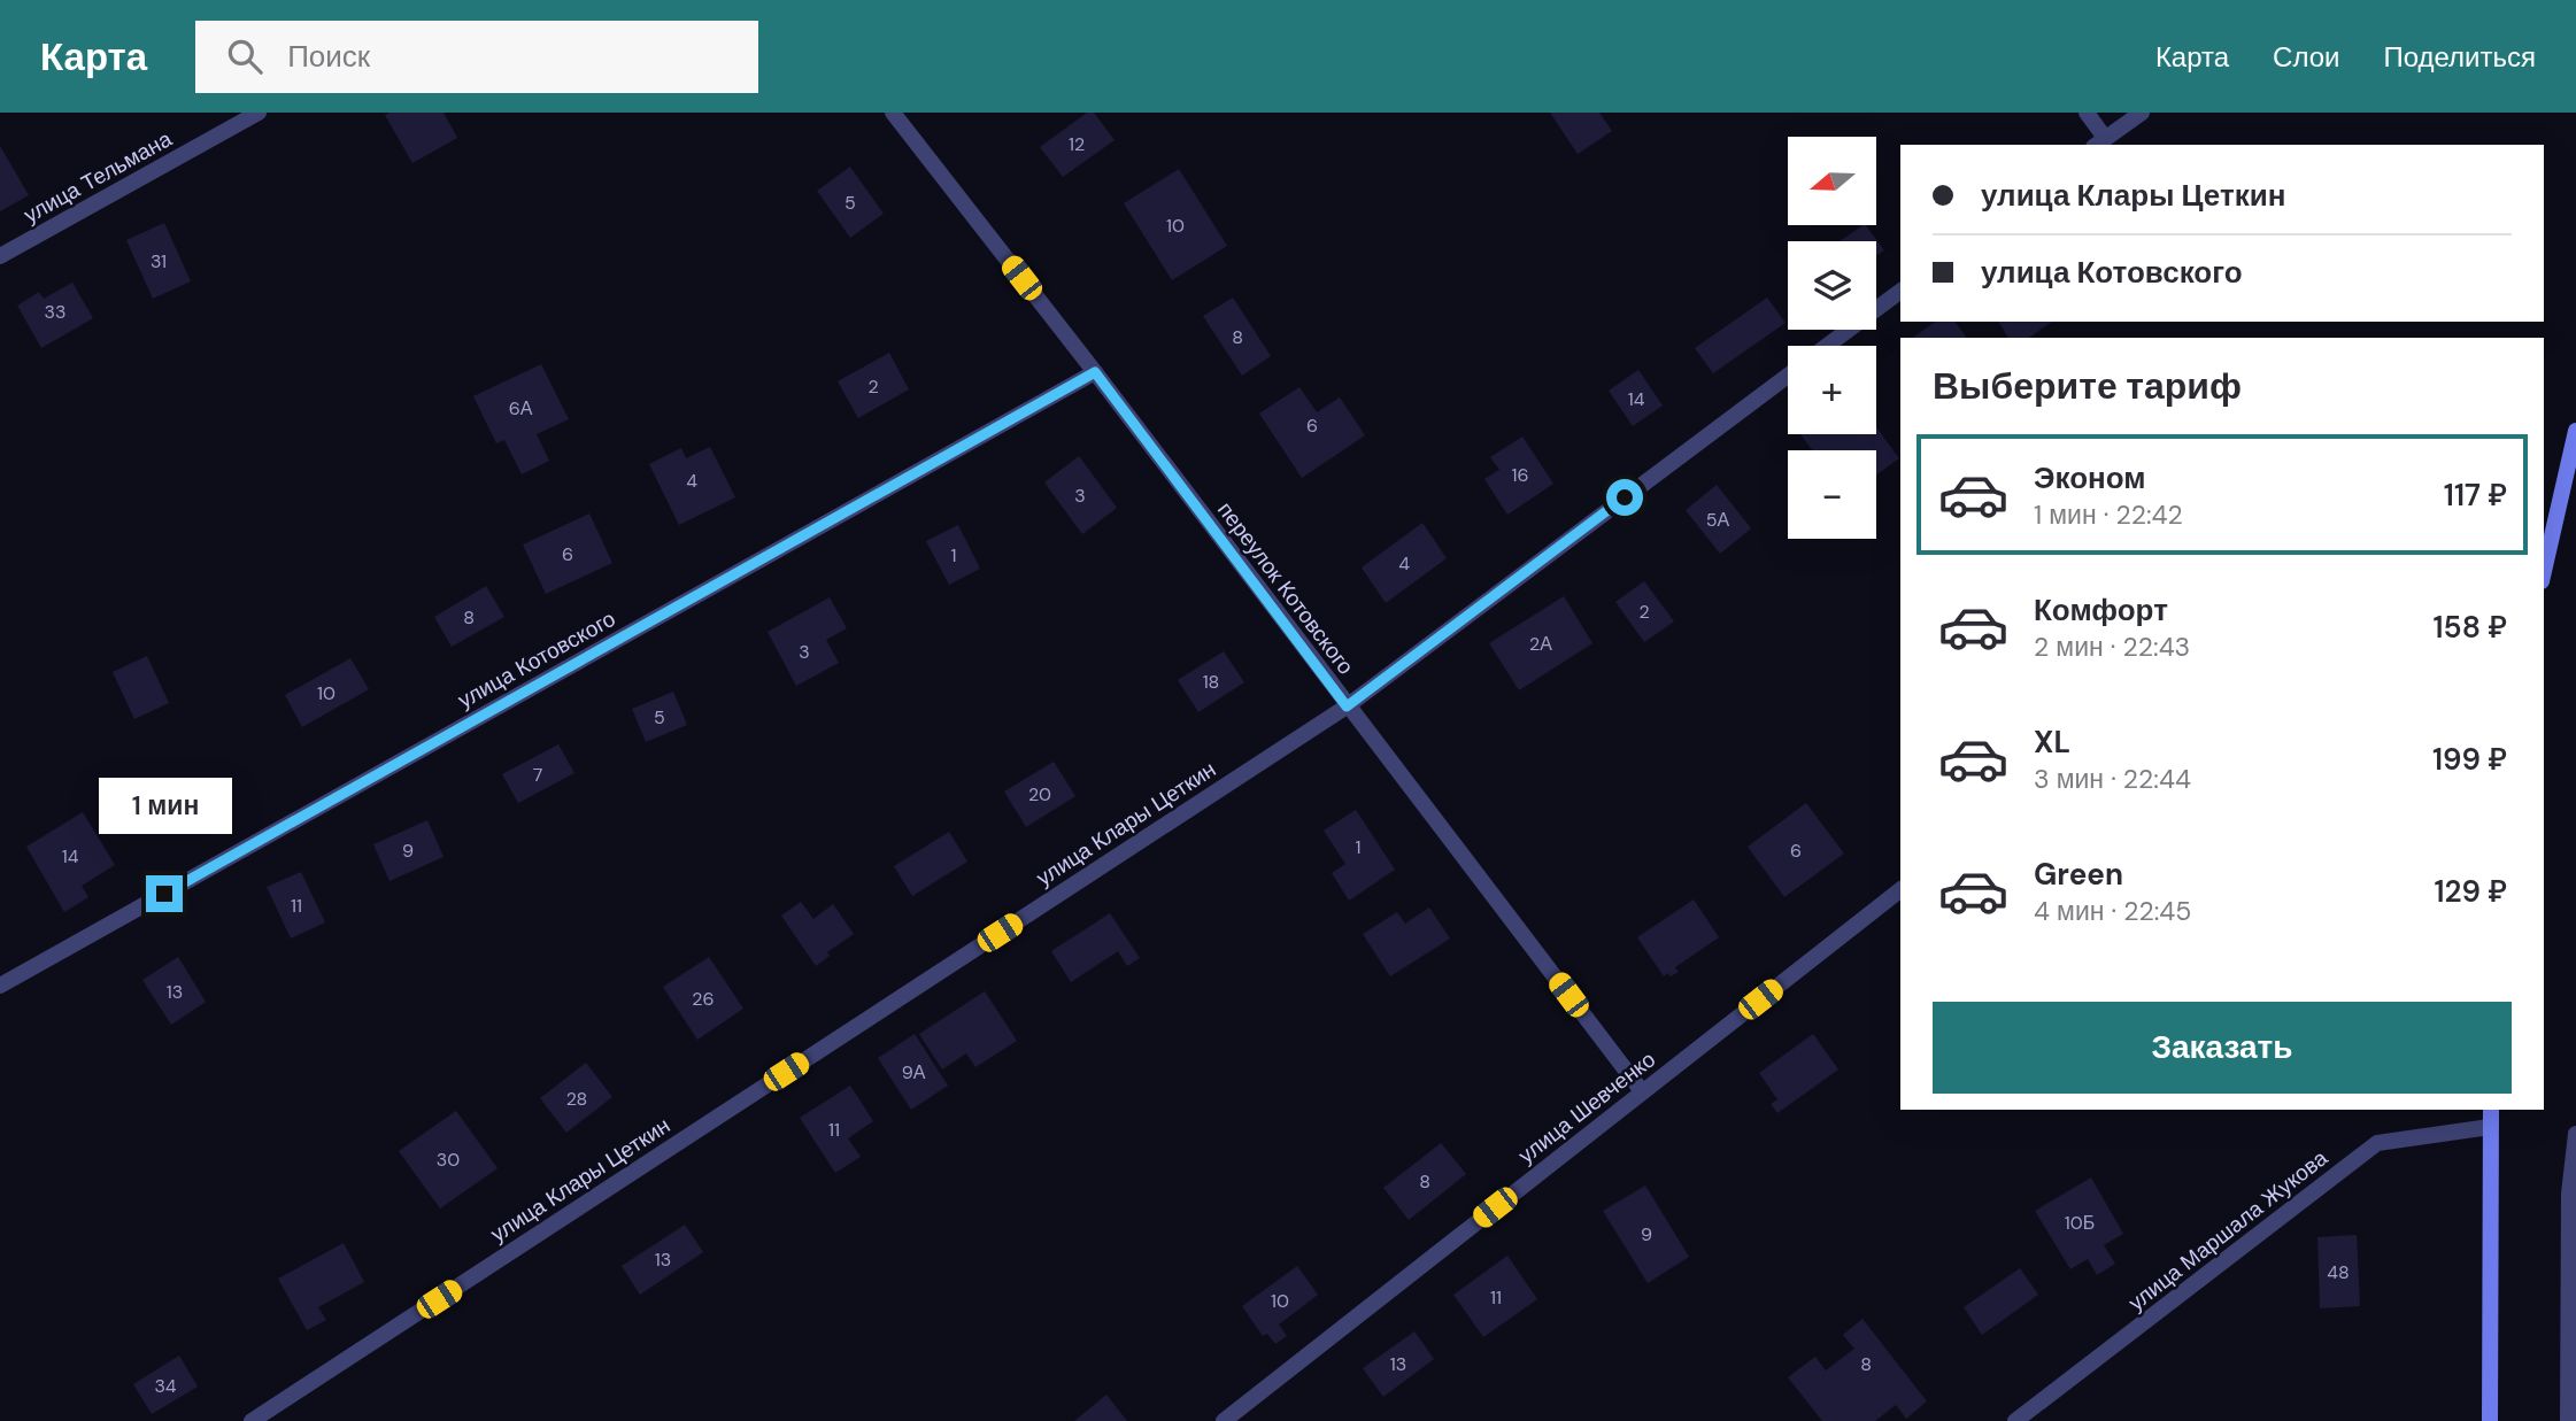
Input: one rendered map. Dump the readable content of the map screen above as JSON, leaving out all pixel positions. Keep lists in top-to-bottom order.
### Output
{
  "streets": {
    "street": [
      "улица Тельмана",
      "переулок Котовского",
      "улица Котовского",
      "улица Клары Цеткин",
      "улица Шевченко",
      "улица Маршала Жукова"
    ]
  },
  "crossings": [
    ["переулок Котовского", "улица Котовского"],
    ["переулок Котовского", "улица Клары Цеткин"],
    ["переулок Котовского", "улица Шевченко"]
  ],
  "house_numbers": [
    "12",
    "5",
    "10",
    "31",
    "33",
    "8",
    "2",
    "14",
    "6А",
    "6",
    "16",
    "4",
    "3",
    "5А",
    "6",
    "1",
    "4",
    "2",
    "8",
    "2А",
    "3",
    "18",
    "10",
    "5",
    "7",
    "20",
    "1",
    "9",
    "6",
    "14",
    "11",
    "13",
    "26",
    "9А",
    "28",
    "11",
    "30",
    "8",
    "10Б",
    "9",
    "13",
    "48",
    "11",
    "10",
    "13",
    "8",
    "34"
  ],
  "north": "left",
  "page": {
    "header": "Карта",
    "search": "Поиск",
    "nav": ["Карта", "Слои", "Поделиться"],
    "map_buttons": ["+", "−"],
    "banner": ["улица Клары Цеткин", "улица Котовского"],
    "heading": "Выберите тариф",
    "list": [
      {
        "name": "Эконом",
        "note": "1 мин · 22:42",
        "value": "117 ₽"
      },
      {
        "name": "Комфорт",
        "note": "2 мин · 22:43",
        "value": "158 ₽"
      },
      {
        "name": "XL",
        "note": "3 мин · 22:44",
        "value": "199 ₽"
      },
      {
        "name": "Green",
        "note": "4 мин · 22:45",
        "value": "129 ₽"
      }
    ],
    "bubble": "1 мин",
    "buttons": "Заказать"
  }
}
